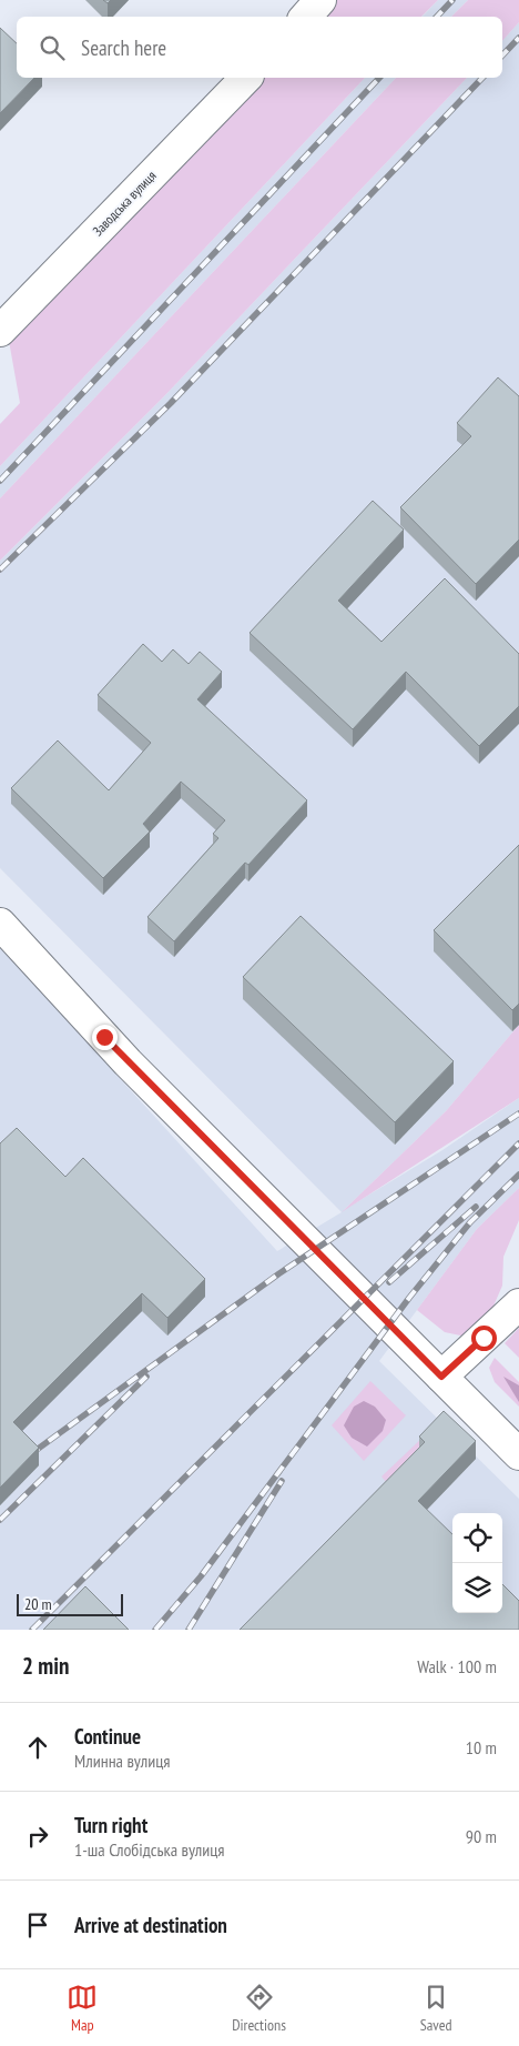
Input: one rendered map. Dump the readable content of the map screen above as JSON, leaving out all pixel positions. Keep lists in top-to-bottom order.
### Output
{
  "streets": {
    "street": ["Заводська вулиця"]
  },
  "scale_bar": "20 m",
  "page": {
    "search": "Search here",
    "scale": "20 m",
    "heading": ["2 min", "Walk · 100 m"],
    "list": [
      ["Continue", "Млинна вулиця", "10 m"],
      ["Turn right", "1-ша Слобідська вулиця", "90 m"],
      "Arrive at destination"
    ],
    "nav": ["Map", "Directions", "Saved"]
  }
}
